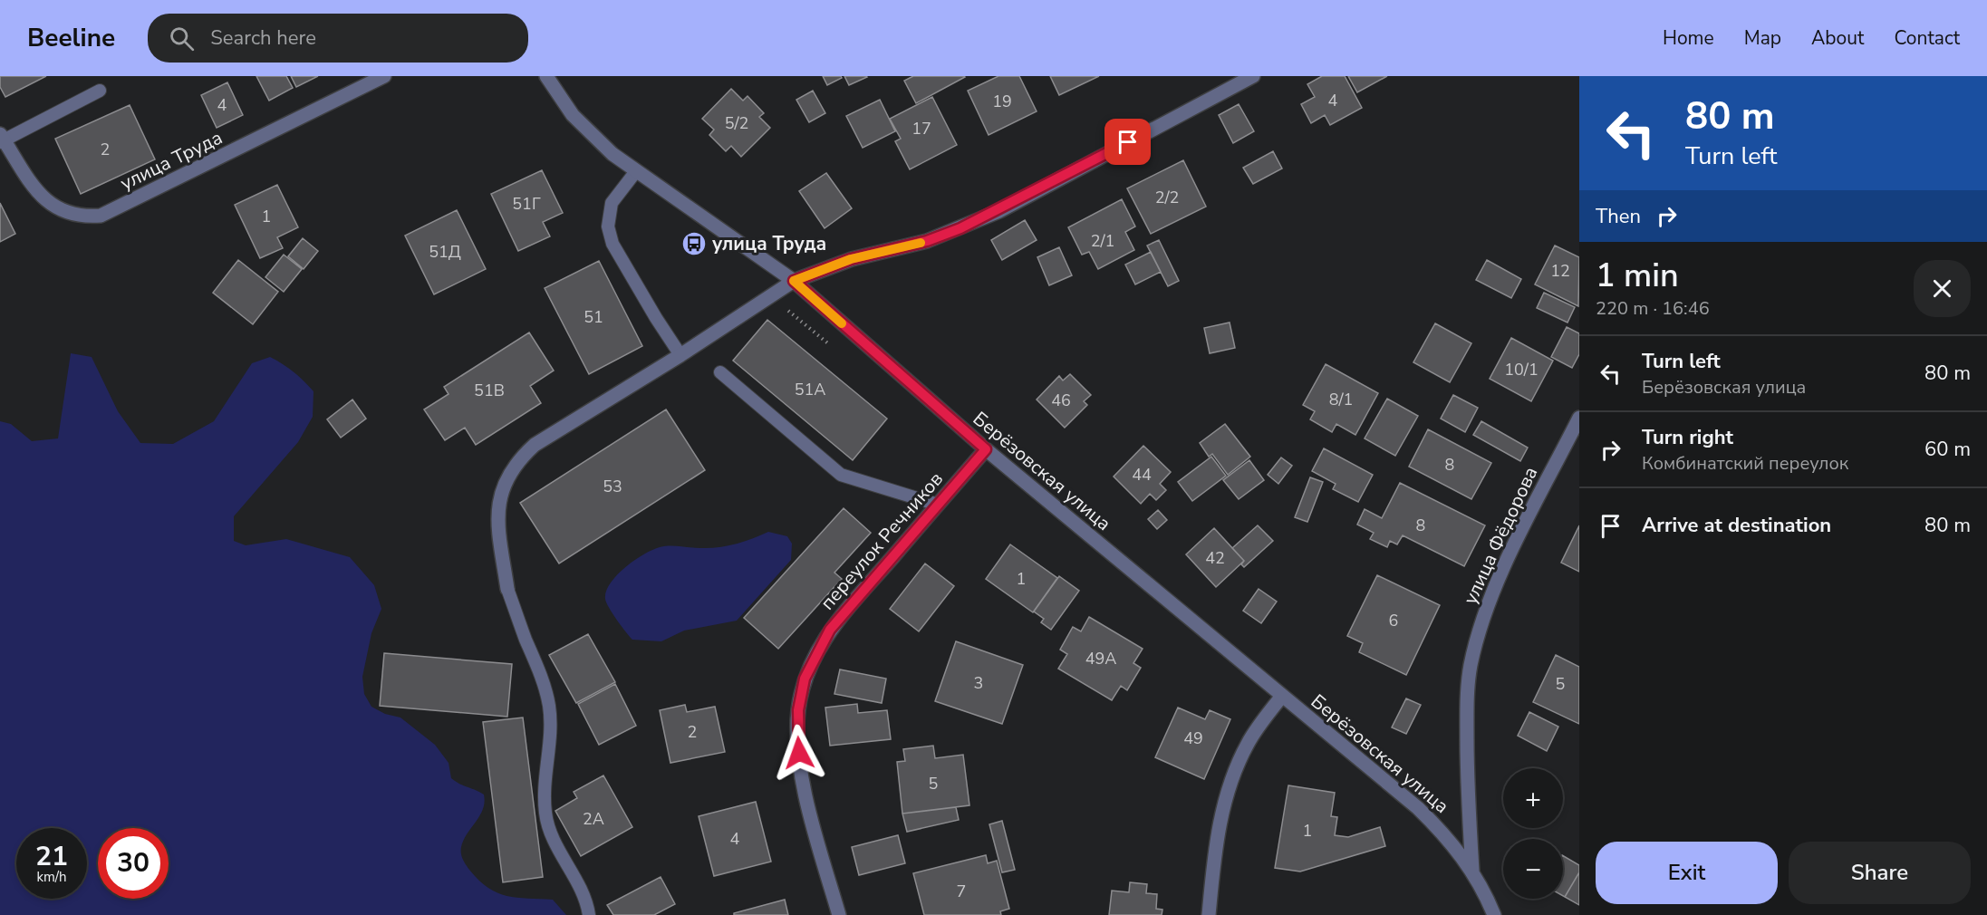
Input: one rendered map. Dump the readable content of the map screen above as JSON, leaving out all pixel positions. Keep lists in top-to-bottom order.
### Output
{
  "streets": {
    "street": [
      "улица Труда",
      "Берёзовская улица",
      "улица Фёдорова",
      "переулок Речников"
    ]
  },
  "crossings": [
    ["Берёзовская улица", "улица Фёдорова"],
    ["Берёзовская улица", "переулок Речников"]
  ],
  "places": {
    "bus stop": ["улица Труда"]
  },
  "house_numbers": [
    "4",
    "19",
    "4",
    "5/2",
    "17",
    "2",
    "2/2",
    "51Г",
    "1",
    "2/1",
    "51Д",
    "12",
    "51",
    "10/1",
    "51А",
    "51В",
    "8/1",
    "46",
    "8",
    "44",
    "53",
    "8",
    "42",
    "1",
    "6",
    "49А",
    "3",
    "5",
    "2",
    "49",
    "5",
    "2А",
    "1",
    "4",
    "7"
  ],
  "page": {
    "header": "Beeline",
    "search": "Search here",
    "nav": [
      "Home",
      "Map",
      "About",
      "Contact"
    ],
    "turn": ["80 m", "Turn left"],
    "then": "Then",
    "heading": ["1 min", "220 m · 16:46"],
    "list": [
      {
        "name": "Turn left",
        "note": "Берёзовская улица",
        "value": "80 m"
      },
      {
        "name": "Turn right",
        "note": "Комбинатский переулок",
        "value": "60 m"
      },
      {
        "name": "Arrive at destination",
        "value": "80 m"
      }
    ],
    "map_buttons": ["+", "−"],
    "speed": "21 km/h",
    "limit": "30",
    "buttons": ["Exit", "Share"]
  }
}
